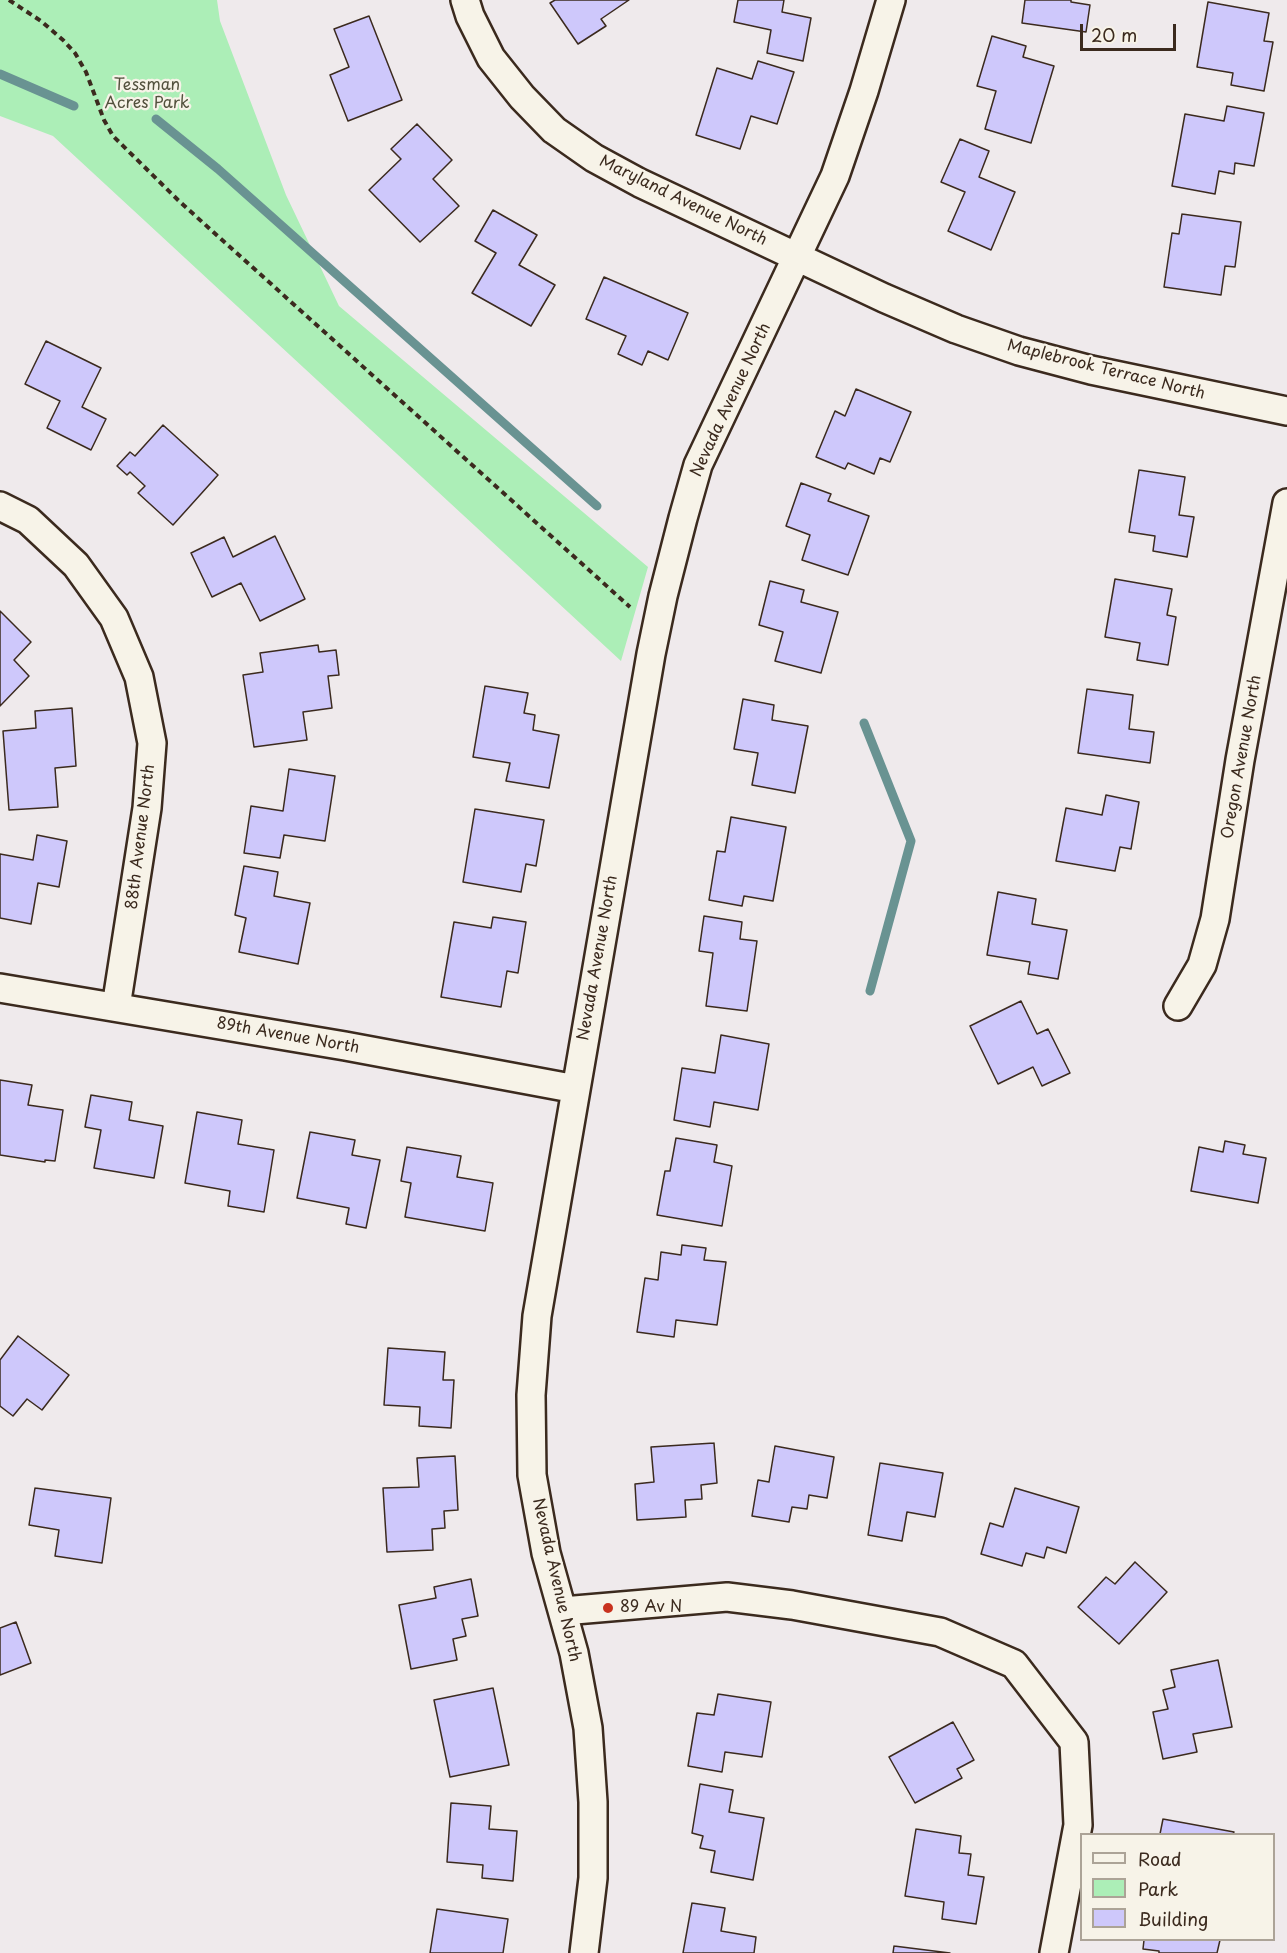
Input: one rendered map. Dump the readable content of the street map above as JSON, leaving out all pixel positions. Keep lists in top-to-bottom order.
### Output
{
  "streets": {
    "street": [
      "Maryland Avenue North",
      "Maplebrook Terrace North",
      "Nevada Avenue North",
      "Oregon Avenue North",
      "88th Avenue North",
      "89th Avenue North"
    ]
  },
  "crossings": [
    ["Maryland Avenue North", "Maplebrook Terrace North"],
    ["Maryland Avenue North", "Nevada Avenue North"],
    ["Maplebrook Terrace North", "Nevada Avenue North"],
    ["Nevada Avenue North", "89th Avenue North"],
    ["88th Avenue North", "89th Avenue North"]
  ],
  "parks": ["Tessman Acres Park"],
  "places": ["89 Av N"],
  "legend": ["Road", "Park", "Building"],
  "scale_bar": "20 m"
}
